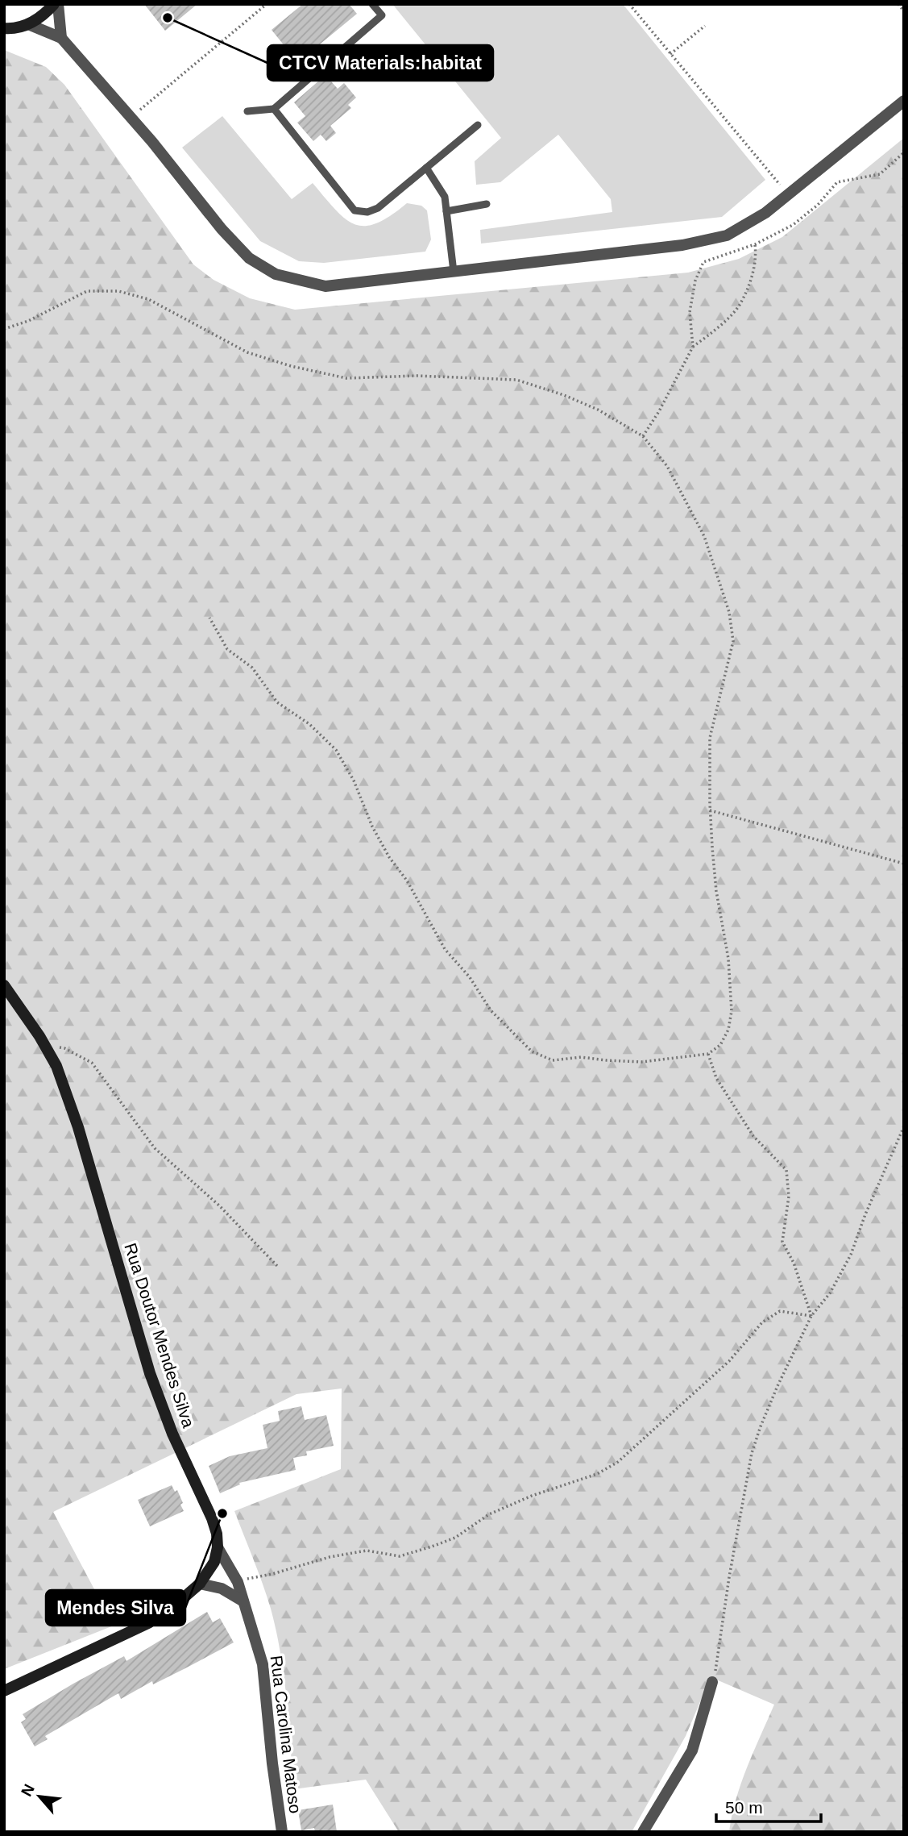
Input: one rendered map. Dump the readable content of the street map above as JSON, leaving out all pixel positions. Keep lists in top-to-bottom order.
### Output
{
  "streets": {
    "street": ["Rua Doutor Mendes Silva", "Rua Carolina Matoso"]
  },
  "crossings": [
    ["Rua Doutor Mendes Silva", "Rua Carolina Matoso"]
  ],
  "places": ["CTCV Materials:habitat", "Mendes Silva"],
  "scale_bar": "50 m",
  "north": "top left"
}
